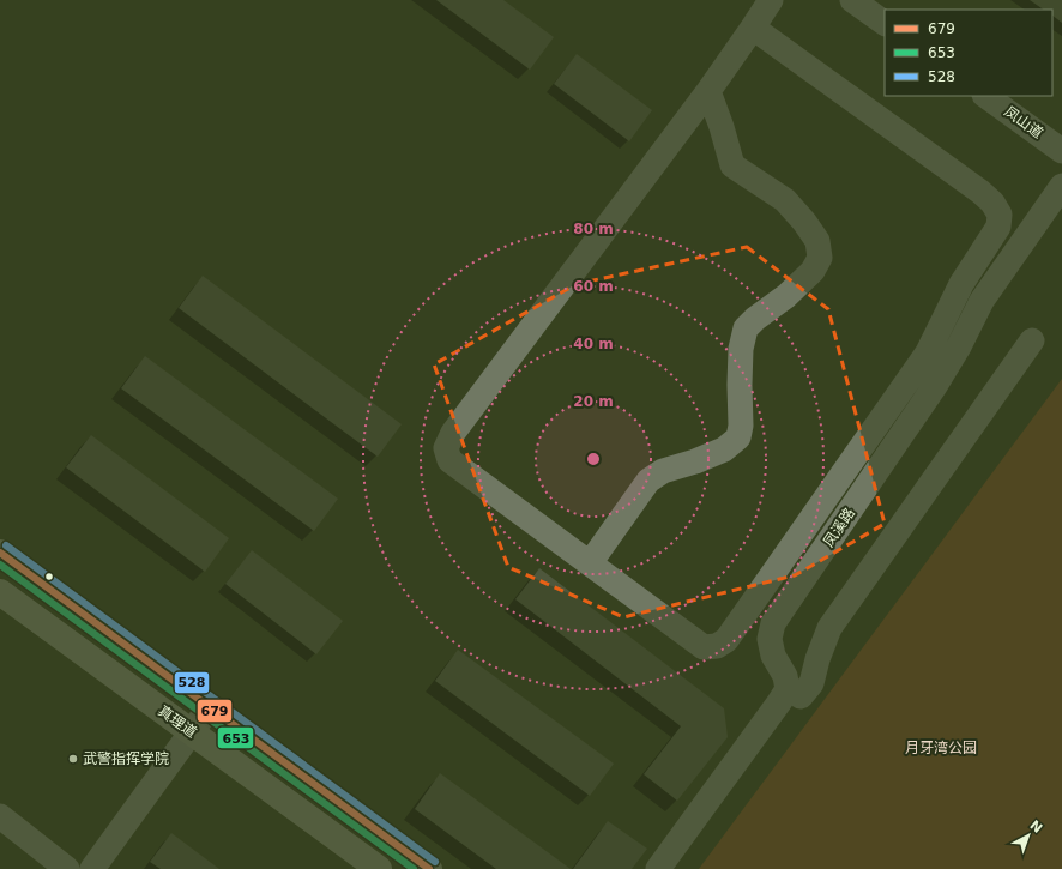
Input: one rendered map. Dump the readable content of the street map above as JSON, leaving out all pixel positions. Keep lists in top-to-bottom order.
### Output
{
  "streets": {
    "main road": ["真理道"],
    "street": ["凤山道", "凤溪路"]
  },
  "parks": ["月牙湾公园"],
  "places": ["武警指挥学院"],
  "lines": ["transit line 528", "transit line 679", "transit line 653"],
  "legend": ["679", "653", "528"],
  "north": "top right",
  "rings": [
    "80 m",
    "60 m",
    "40 m",
    "20 m"
  ]
}
